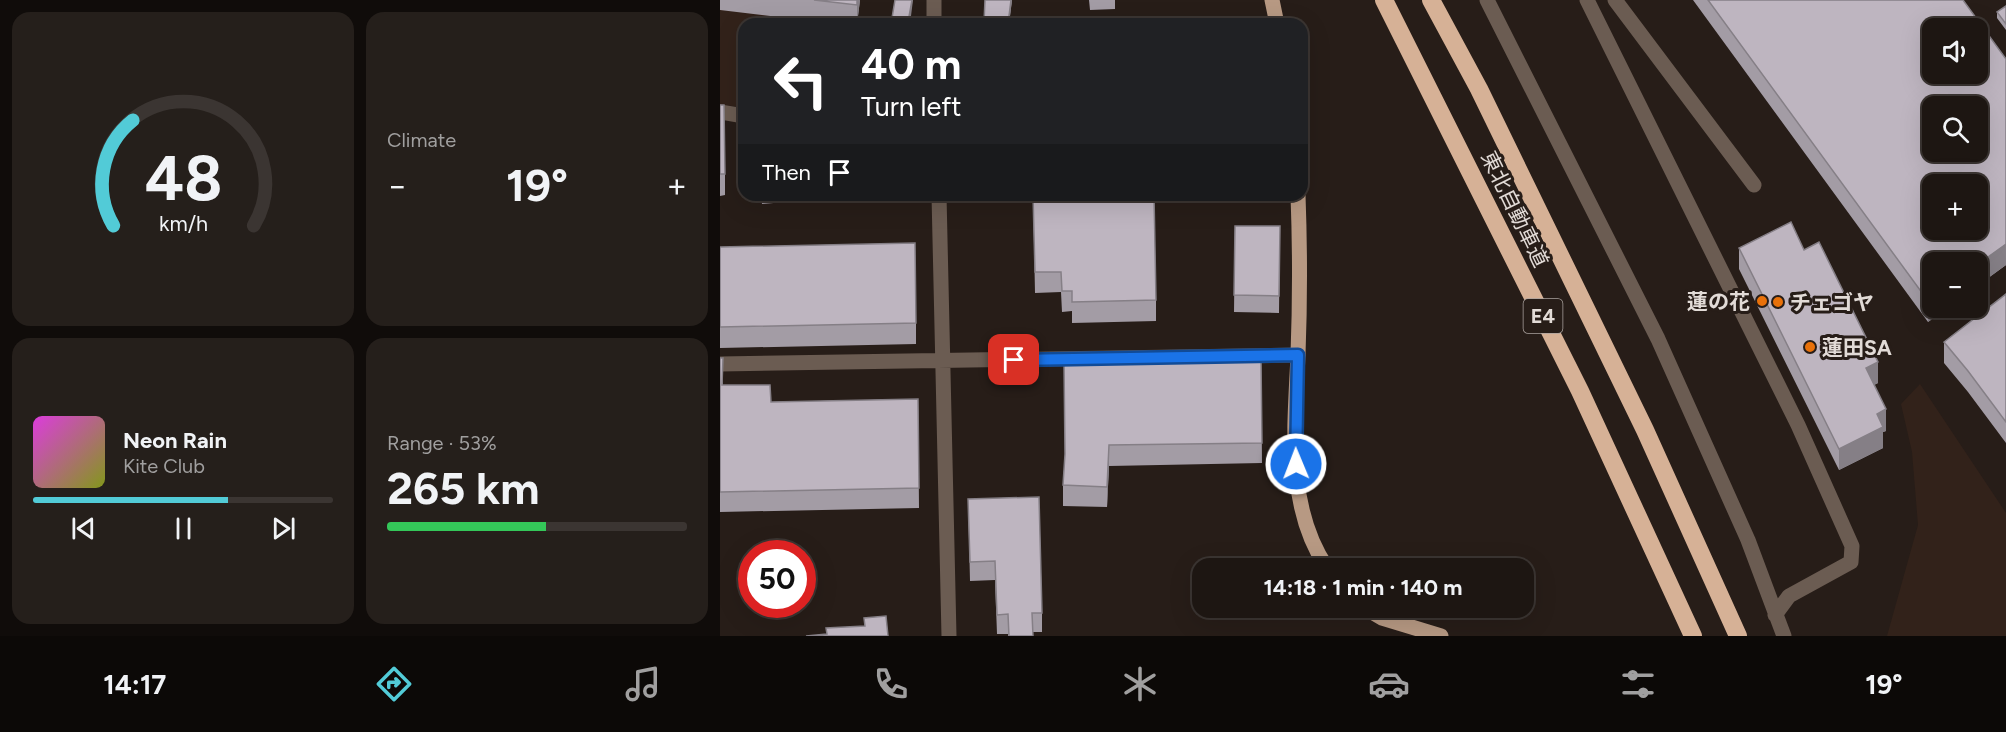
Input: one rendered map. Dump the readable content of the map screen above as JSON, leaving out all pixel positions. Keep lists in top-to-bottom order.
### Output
{
  "streets": {
    "highway": ["東北自動車道", "E4"]
  },
  "places": ["蓮の花", "チェゴヤ", "蓮田SA"],
  "page": {
    "tile": [
      "Climate",
      ["Range · 53%", "265 km"]
    ],
    "map_buttons": ["+", "−"],
    "turn": ["40 m", "Turn left"],
    "then": "Then",
    "heat": ["−", "19°", "+"],
    "song": ["Neon Rain", "Kite Club"],
    "limit": "50",
    "trip": "14:18 · 1 min · 140 m",
    "tabs": ["14:17", "19°"],
    "gauge": ["48", "km/h"]
  }
}
